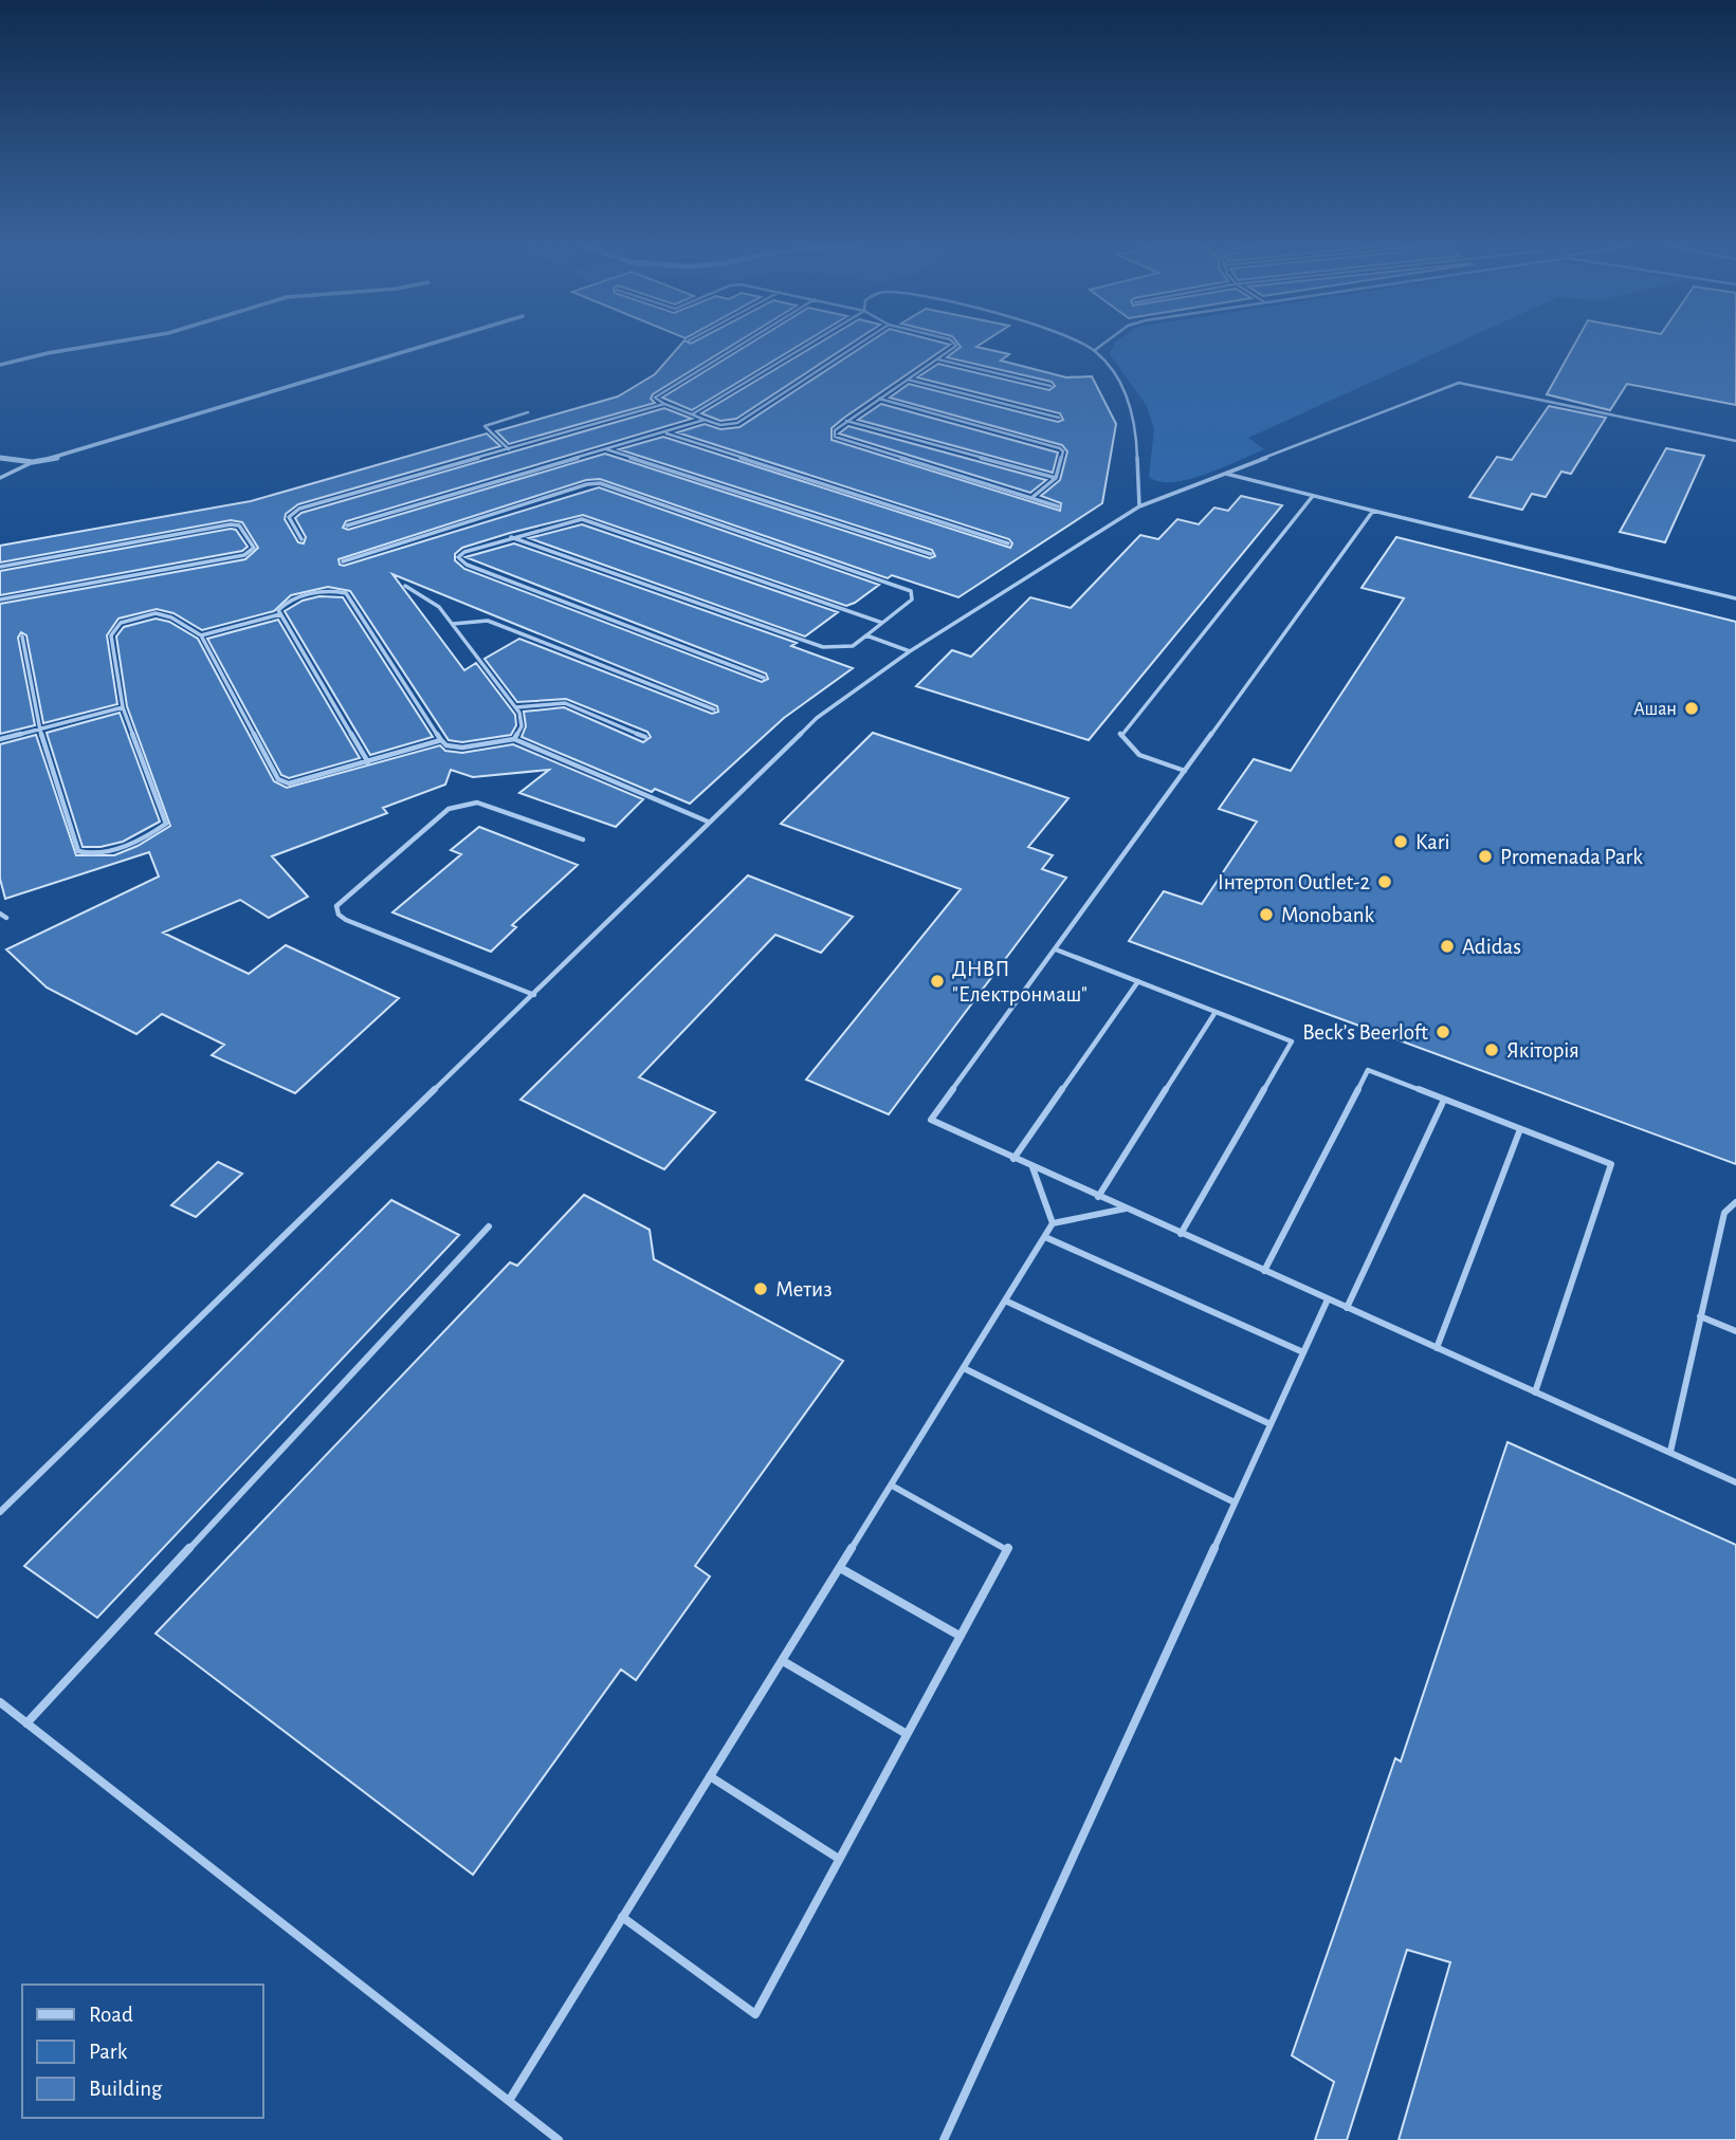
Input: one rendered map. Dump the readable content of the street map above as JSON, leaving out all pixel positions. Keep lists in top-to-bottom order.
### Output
{
  "places": [
    "Ашан",
    "Kari",
    "Promenada Park",
    "Інтертоп Outlet-2",
    "Monobank",
    "Adidas",
    "ДНВП \"Електронмаш\"",
    "Beck’s Beerloft",
    "Якіторія",
    "Метиз"
  ],
  "legend": ["Road", "Park", "Building"]
}
